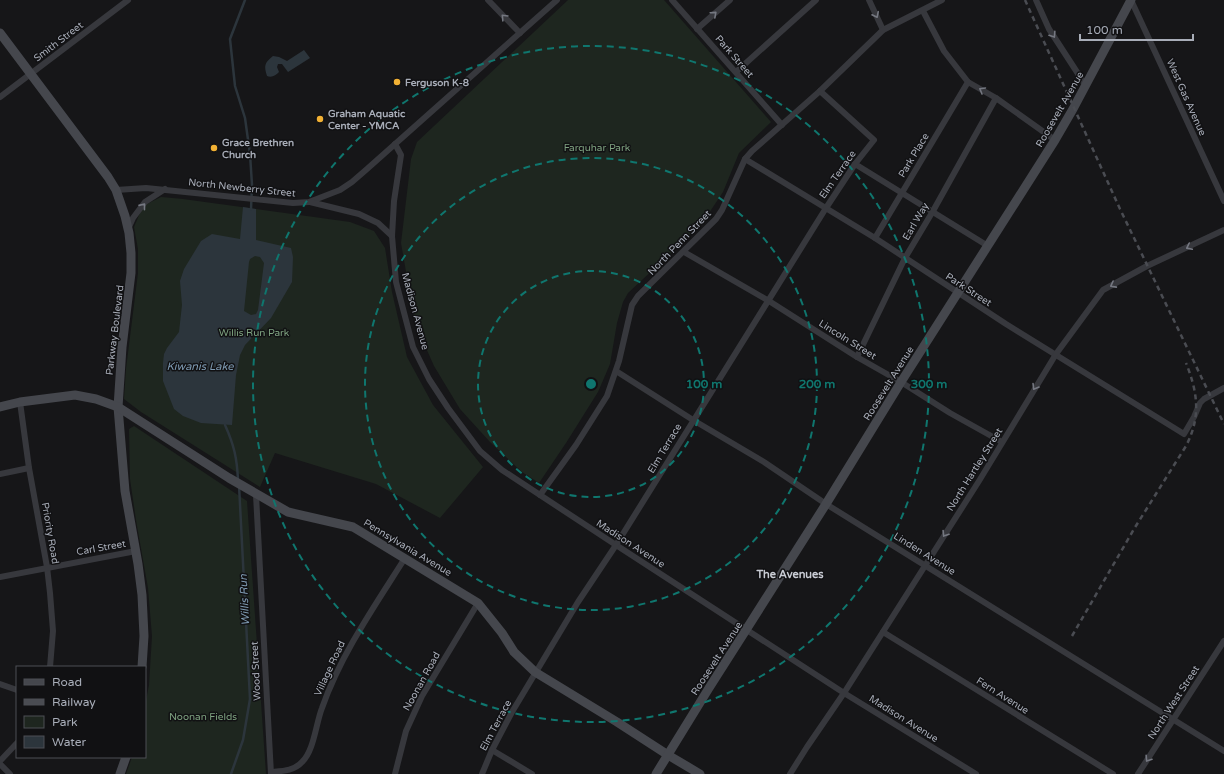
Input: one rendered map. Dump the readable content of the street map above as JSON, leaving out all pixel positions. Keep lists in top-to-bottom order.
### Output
{
  "streets": {
    "street": [
      "Smith Street",
      "Park Street",
      "West Gas Avenue",
      "Roosevelt Avenue",
      "Park Place",
      "Elm Terrace",
      "North Newberry Street",
      "Earl Way",
      "North Penn Street",
      "Madison Avenue",
      "Parkway Boulevard",
      "Lincoln Street",
      "North Hartley Street",
      "Priority Road",
      "Carl Street",
      "Pennsylvania Avenue",
      "Linden Avenue",
      "Village Road",
      "Wood Street",
      "Noonan Road",
      "Fern Avenue",
      "North West Street"
    ]
  },
  "crossings": [
    ["Smith Street", "Parkway Boulevard"],
    ["Park Street", "Roosevelt Avenue"],
    ["Park Street", "Park Place"],
    ["Park Street", "Elm Terrace"],
    ["Park Street", "Earl Way"],
    ["Park Street", "North Penn Street"],
    ["Park Street", "North Hartley Street"],
    ["West Gas Avenue", "Roosevelt Avenue"],
    ["Roosevelt Avenue", "Madison Avenue"],
    ["Roosevelt Avenue", "Lincoln Street"],
    ["Roosevelt Avenue", "Pennsylvania Avenue"],
    ["Roosevelt Avenue", "Linden Avenue"],
    ["Elm Terrace", "North Penn Street"],
    ["Elm Terrace", "Madison Avenue"],
    ["Elm Terrace", "Lincoln Street"],
    ["Elm Terrace", "Pennsylvania Avenue"],
    ["Elm Terrace", "Linden Avenue"],
    ["North Newberry Street", "Madison Avenue"],
    ["North Newberry Street", "Parkway Boulevard"],
    ["Earl Way", "Lincoln Street"],
    ["North Penn Street", "Madison Avenue"],
    ["North Penn Street", "Lincoln Street"],
    ["North Penn Street", "Linden Avenue"],
    ["Madison Avenue", "North Hartley Street"],
    ["Parkway Boulevard", "Carl Street"],
    ["Parkway Boulevard", "Pennsylvania Avenue"],
    ["Lincoln Street", "North Hartley Street"],
    ["North Hartley Street", "Linden Avenue"],
    ["North Hartley Street", "Fern Avenue"],
    ["Priority Road", "Carl Street"],
    ["Priority Road", "Pennsylvania Avenue"],
    ["Pennsylvania Avenue", "Village Road"],
    ["Pennsylvania Avenue", "Wood Street"],
    ["Pennsylvania Avenue", "Noonan Road"],
    ["Linden Avenue", "North West Street"],
    ["Village Road", "Wood Street"]
  ],
  "one_way": ["North Hartley Street", "North West Street"],
  "districts": ["The Avenues"],
  "water": ["Kiwanis Lake", "Willis Run"],
  "parks": ["Farquhar Park", "Willis Run Park", "Noonan Fields"],
  "places": ["Ferguson K-8", "Graham Aquatic Center - YMCA", "Grace Brethren Church"],
  "legend": [
    "Road",
    "Railway",
    "Park",
    "Water"
  ],
  "scale_bar": "100 m",
  "rings": ["100 m", "200 m", "300 m"]
}
